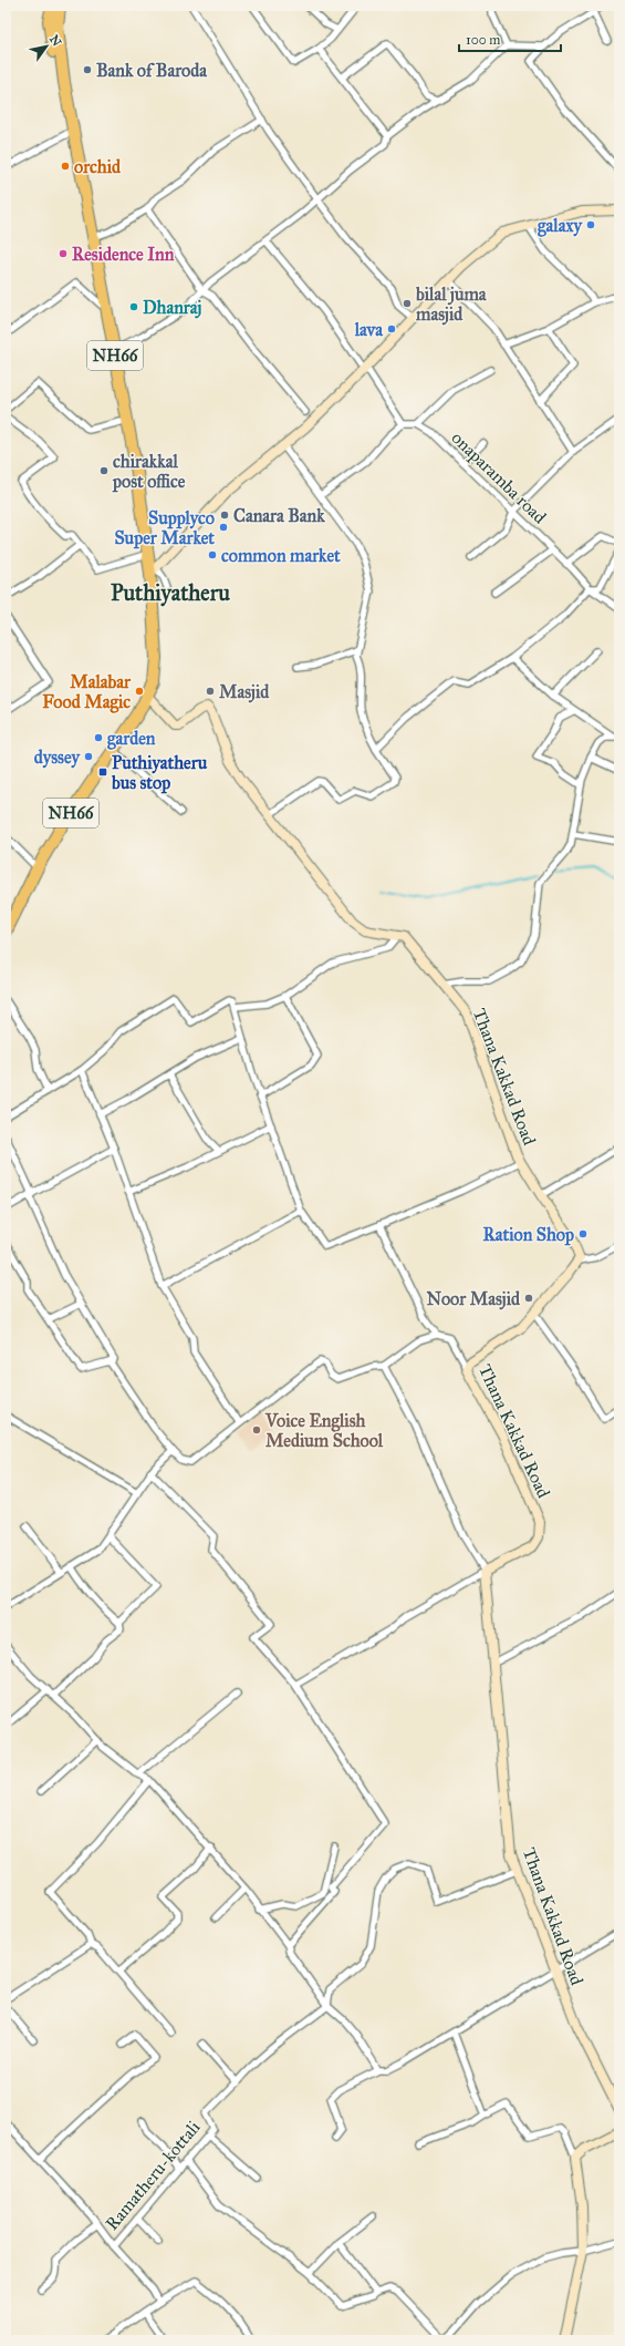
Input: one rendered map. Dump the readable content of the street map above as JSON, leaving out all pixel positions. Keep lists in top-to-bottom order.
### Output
{
  "streets": {
    "highway": ["NH66"],
    "main road": ["Thana Kakkad Road"],
    "street": ["onaparamba road", "Ramatheru-kottali"]
  },
  "districts": ["Puthiyatheru"],
  "places": {
    "other": [
      "Bank of Baroda",
      "orchid",
      "galaxy",
      "Residence Inn",
      "bilal juma masjid",
      "Dhanraj",
      "lava",
      "chirakkal post office",
      "Canara Bank",
      "Supplyco Super Market",
      "common market",
      "Malabar Food Magic",
      "Masjid",
      "garden",
      "dyssey",
      "Ration Shop",
      "Noor Masjid",
      "Voice English Medium School"
    ],
    "transit": ["Puthiyatheru bus stop"]
  },
  "scale_bar": "100 m",
  "north": "top right"
}
